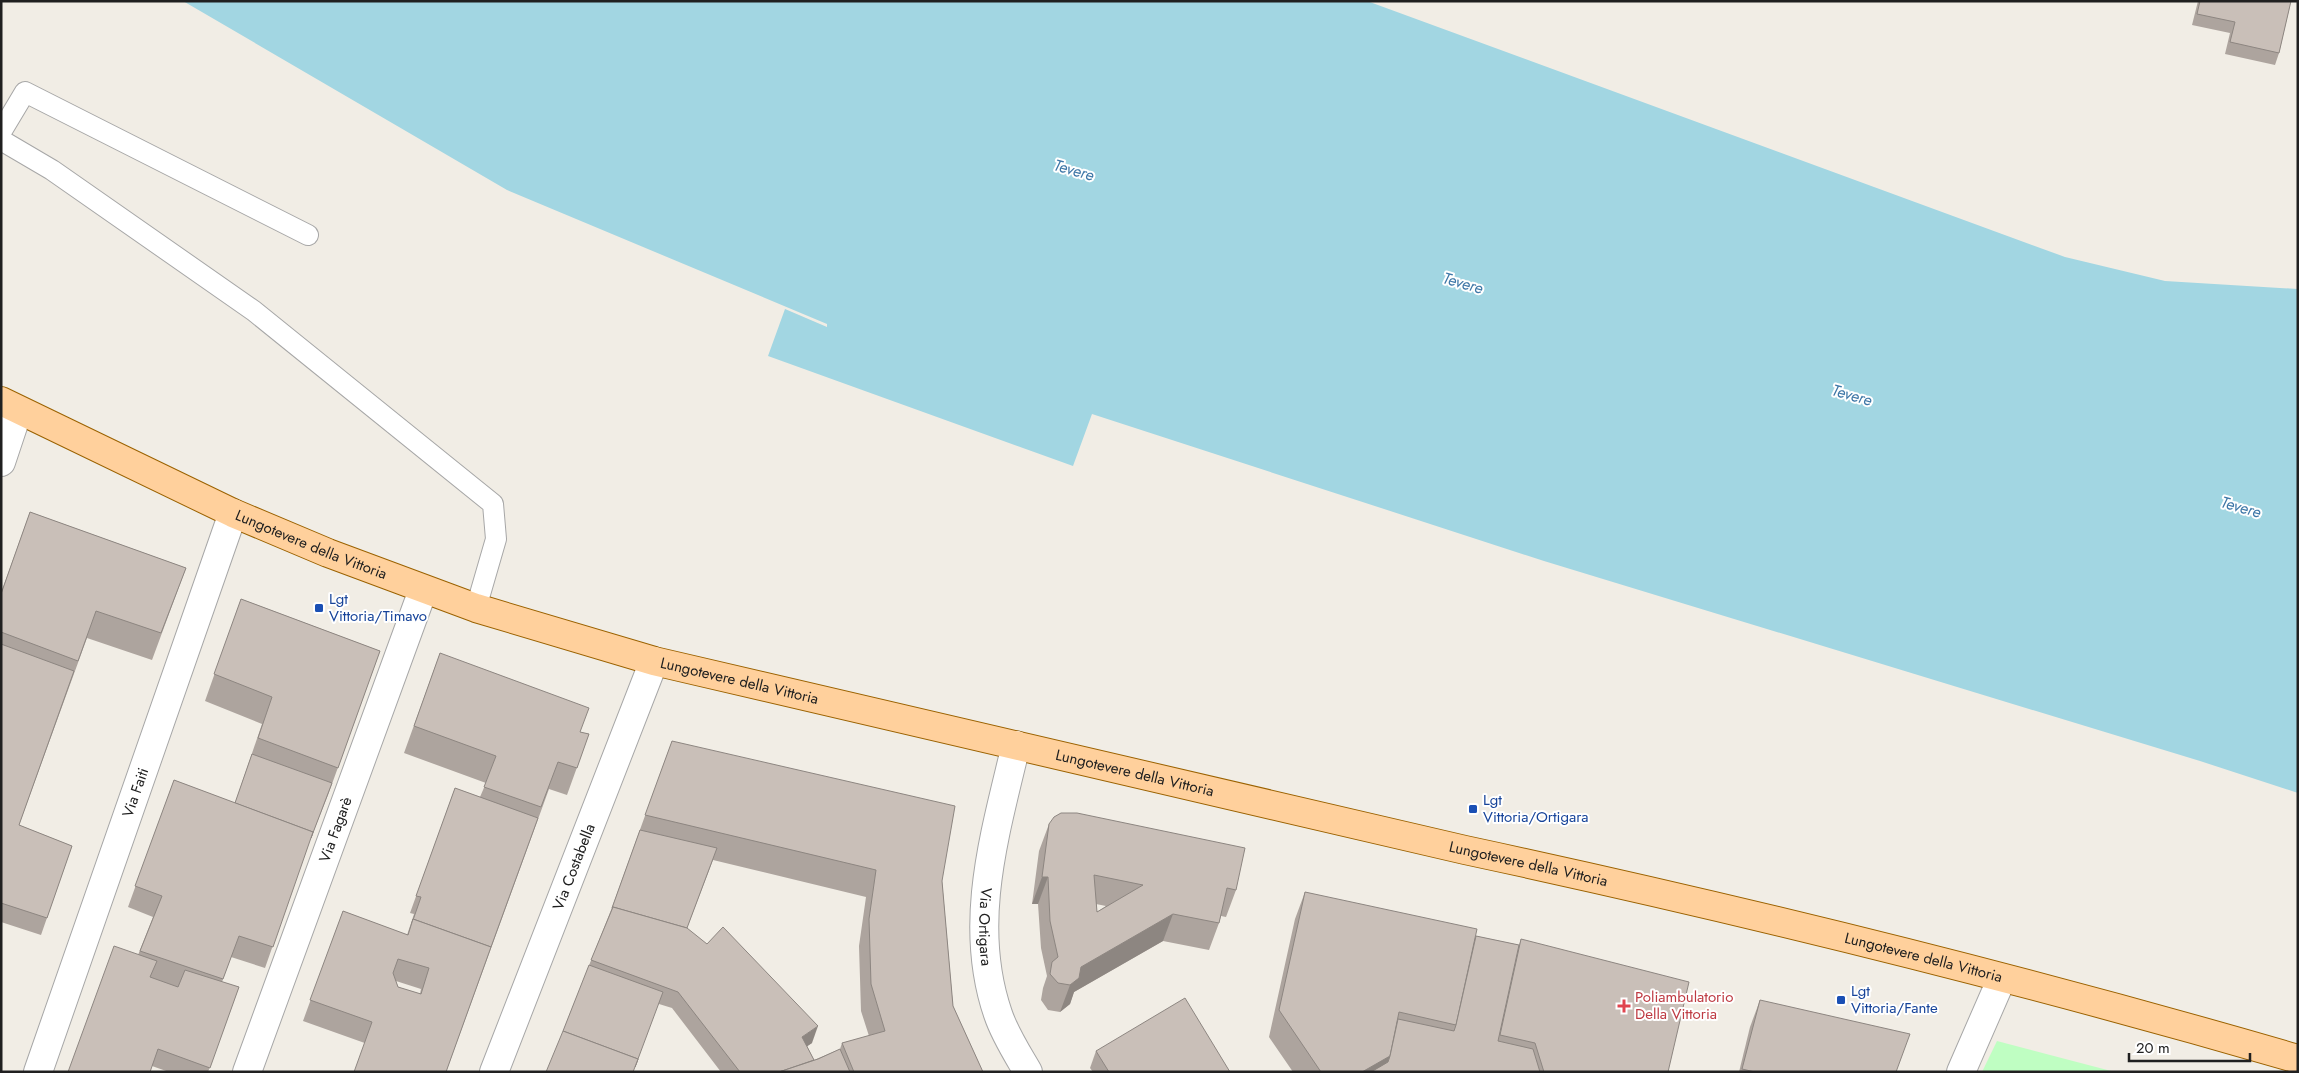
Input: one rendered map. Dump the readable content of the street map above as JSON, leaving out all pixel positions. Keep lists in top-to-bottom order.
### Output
{
  "streets": {
    "main road": ["Lungotevere della Vittoria"],
    "street": [
      "Via Faiti",
      "Via Fagarè",
      "Via Costabella",
      "Via Ortigara"
    ]
  },
  "crossings": [
    ["Lungotevere della Vittoria", "Via Faiti"],
    ["Lungotevere della Vittoria", "Via Fagarè"],
    ["Lungotevere della Vittoria", "Via Costabella"],
    ["Lungotevere della Vittoria", "Via Ortigara"]
  ],
  "water": ["Tevere"],
  "places": {
    "transit": ["Lgt Vittoria/Timavo", "Lgt Vittoria/Ortigara", "Lgt Vittoria/Fante"],
    "health": ["Poliambulatorio Della Vittoria"]
  },
  "scale_bar": "20 m"
}
